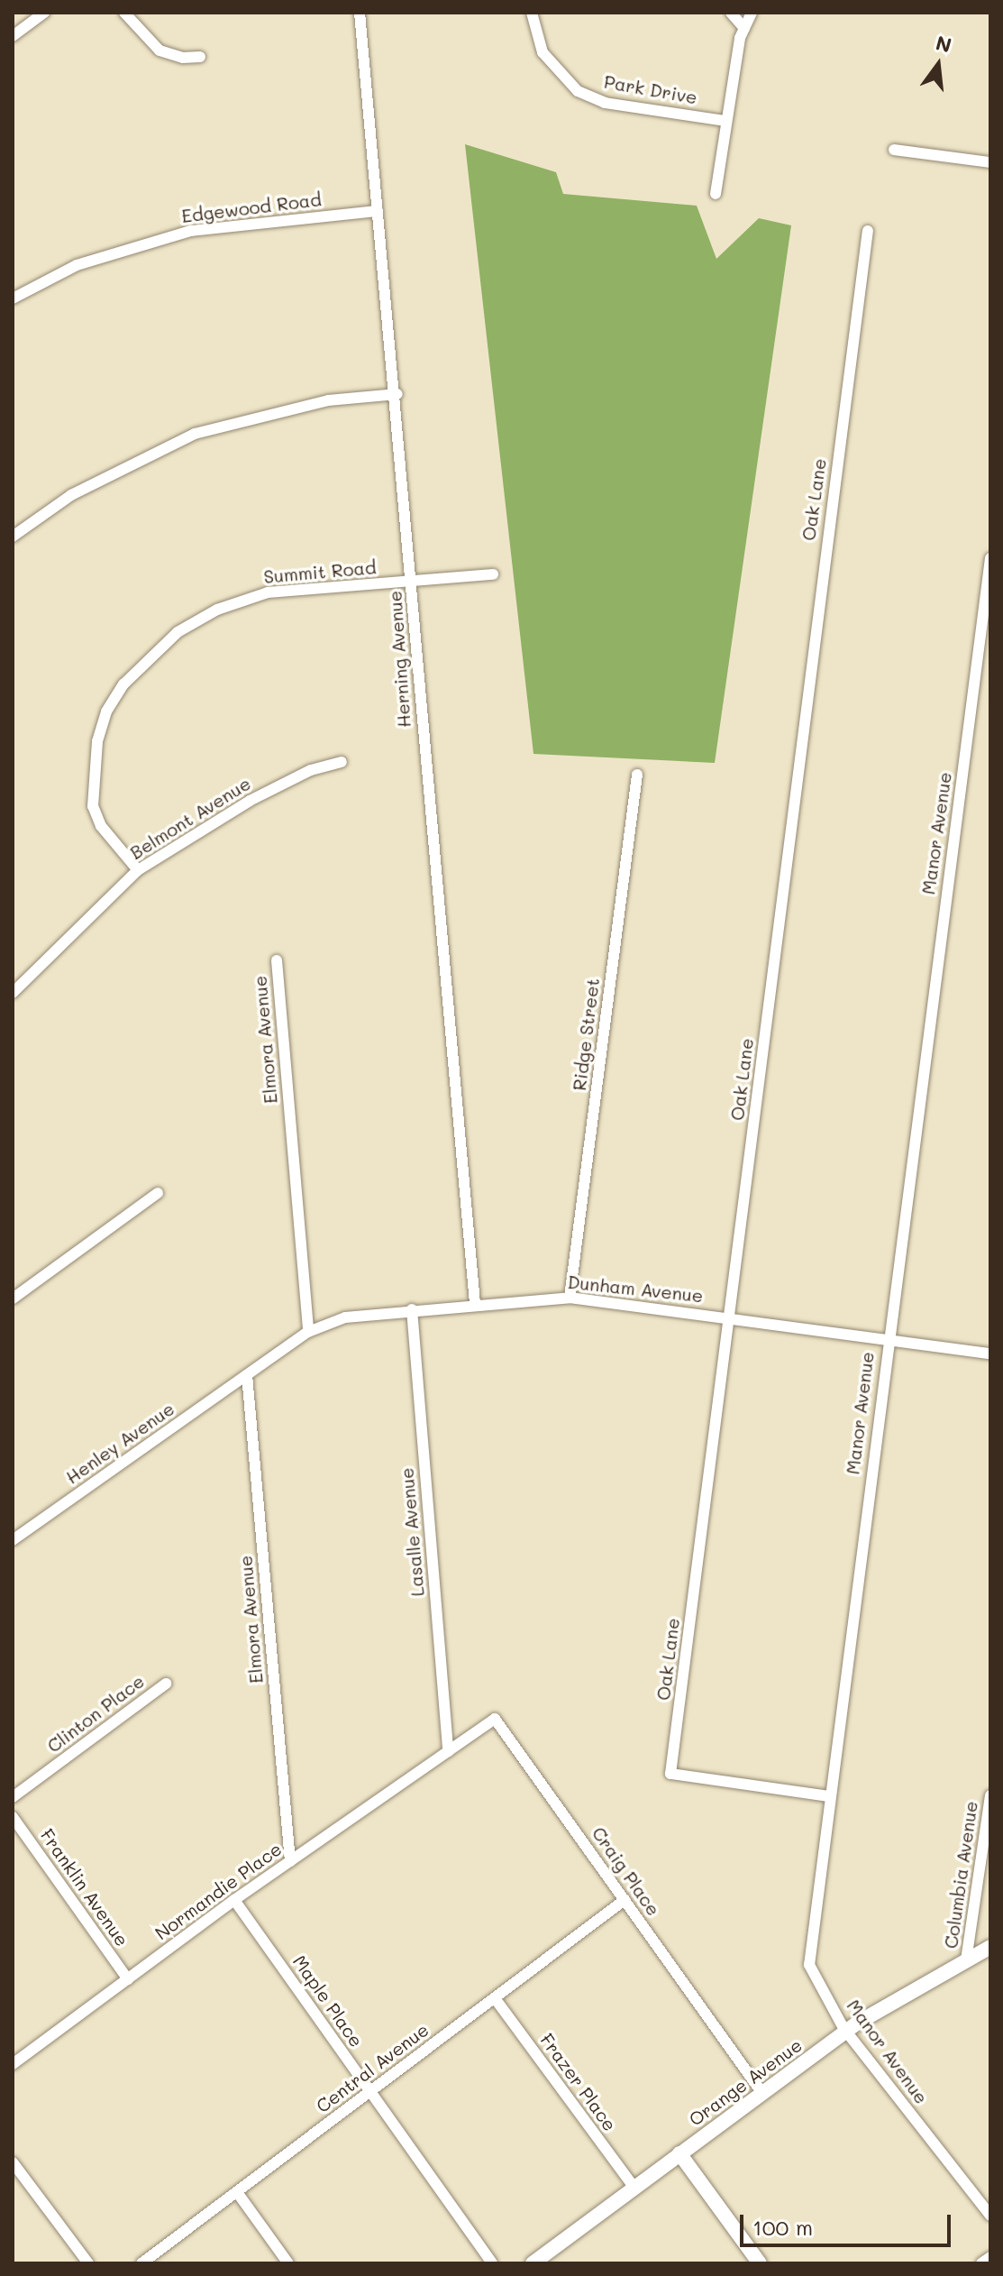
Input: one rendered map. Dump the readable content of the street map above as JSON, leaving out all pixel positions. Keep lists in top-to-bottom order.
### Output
{
  "streets": {
    "street": [
      "Park Drive",
      "Edgewood Road",
      "Oak Lane",
      "Summit Road",
      "Herning Avenue",
      "Belmont Avenue",
      "Manor Avenue",
      "Ridge Street",
      "Elmora Avenue",
      "Dunham Avenue",
      "Henley Avenue",
      "Lasalle Avenue",
      "Clinton Place",
      "Craig Place",
      "Columbia Avenue",
      "Franklin Avenue",
      "Normandie Place",
      "Maple Place",
      "Central Avenue",
      "Frazer Place",
      "Orange Avenue"
    ]
  },
  "crossings": [
    ["Edgewood Road", "Herning Avenue"],
    ["Oak Lane", "Manor Avenue"],
    ["Oak Lane", "Dunham Avenue"],
    ["Summit Road", "Herning Avenue"],
    ["Summit Road", "Belmont Avenue"],
    ["Herning Avenue", "Dunham Avenue"],
    ["Manor Avenue", "Dunham Avenue"],
    ["Manor Avenue", "Orange Avenue"],
    ["Ridge Street", "Dunham Avenue"],
    ["Elmora Avenue", "Dunham Avenue"],
    ["Elmora Avenue", "Henley Avenue"],
    ["Elmora Avenue", "Normandie Place"],
    ["Dunham Avenue", "Henley Avenue"],
    ["Dunham Avenue", "Lasalle Avenue"],
    ["Lasalle Avenue", "Craig Place"],
    ["Lasalle Avenue", "Normandie Place"],
    ["Craig Place", "Normandie Place"],
    ["Craig Place", "Central Avenue"],
    ["Craig Place", "Orange Avenue"],
    ["Columbia Avenue", "Orange Avenue"],
    ["Franklin Avenue", "Normandie Place"],
    ["Normandie Place", "Maple Place"],
    ["Maple Place", "Central Avenue"],
    ["Central Avenue", "Frazer Place"],
    ["Frazer Place", "Orange Avenue"]
  ],
  "scale_bar": "100 m",
  "north": "top"
}
